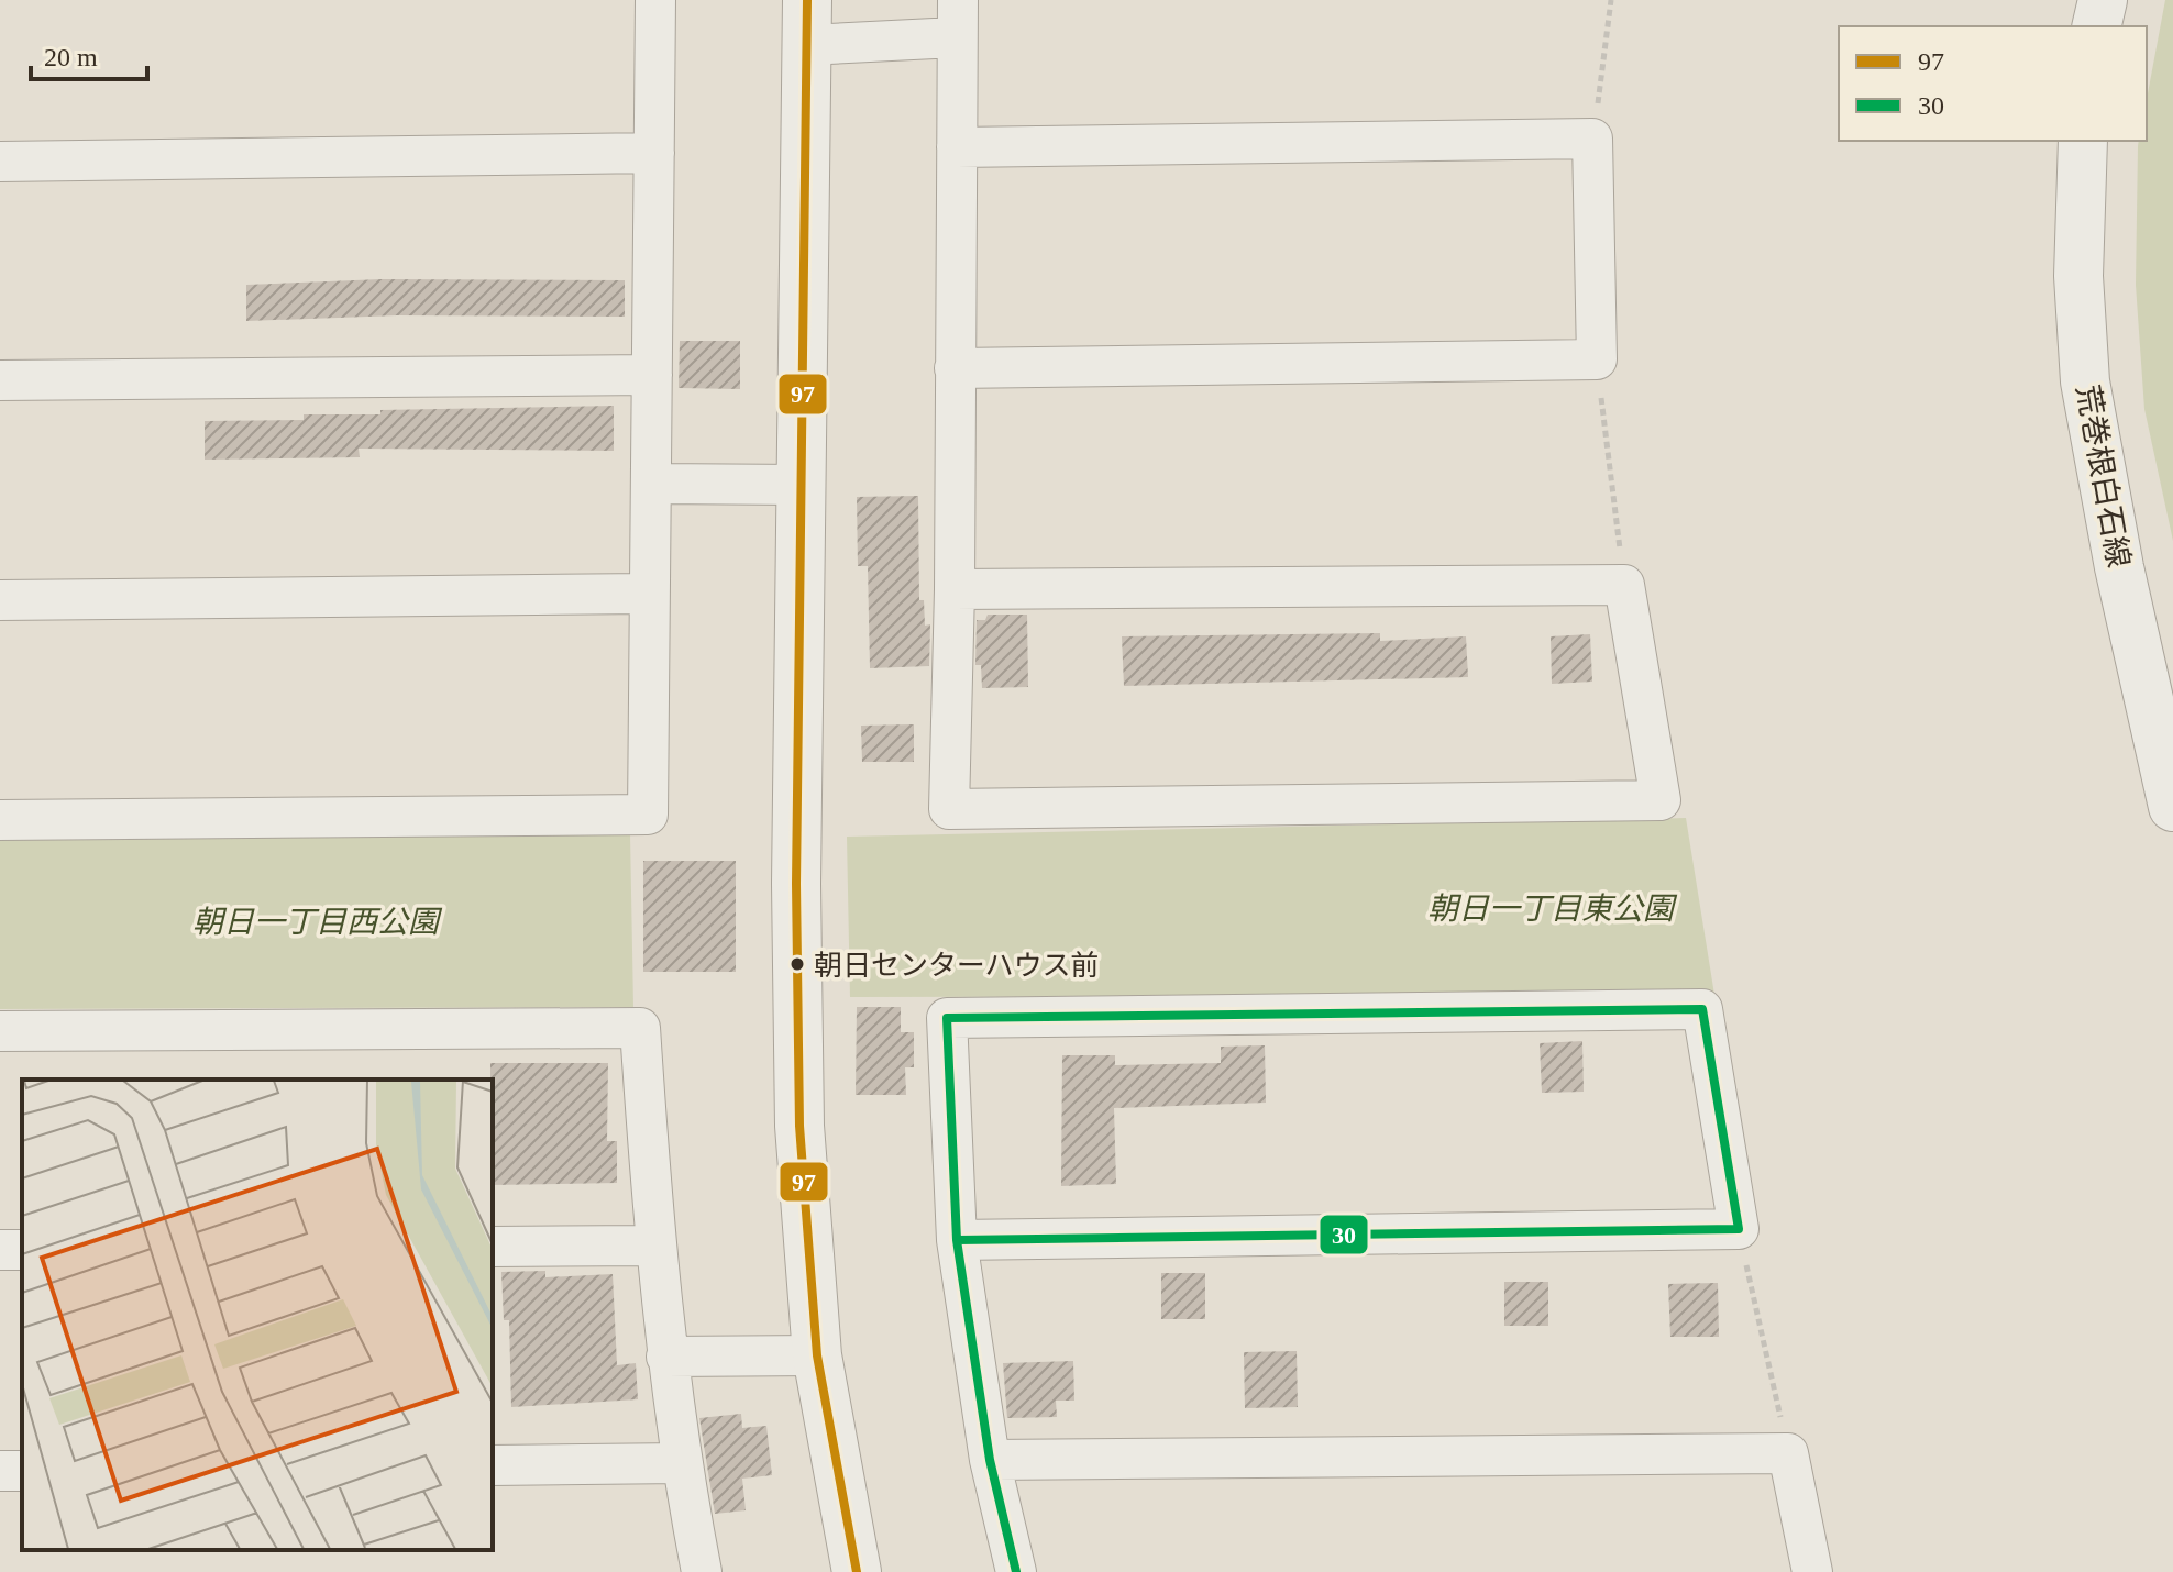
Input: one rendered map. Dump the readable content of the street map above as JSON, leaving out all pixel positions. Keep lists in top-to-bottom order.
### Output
{
  "streets": {
    "street": ["荒巻根白石線"]
  },
  "parks": ["朝日一丁目東公園", "朝日一丁目西公園"],
  "places": ["朝日センターハウス前"],
  "lines": ["transit line 97", "transit line 30"],
  "legend": ["97", "30"],
  "scale_bar": "20 m"
}
